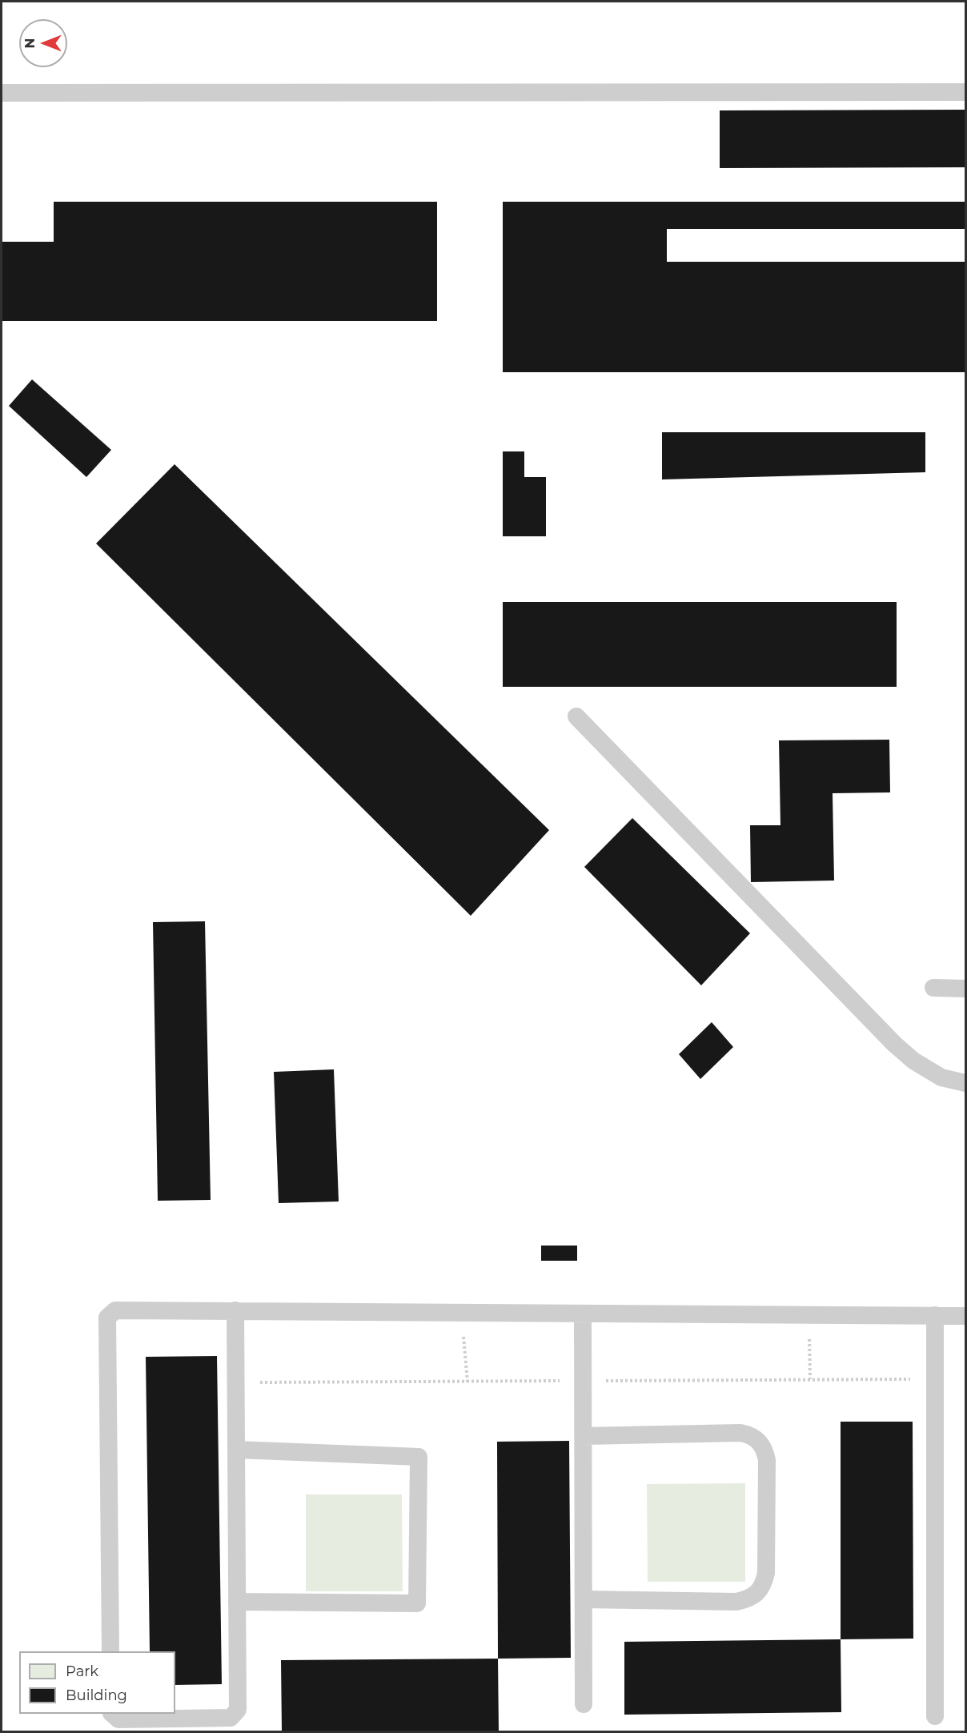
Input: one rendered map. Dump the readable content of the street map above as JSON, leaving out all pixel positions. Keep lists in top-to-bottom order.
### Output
{
  "legend": ["Park", "Building"],
  "north": "left"
}
